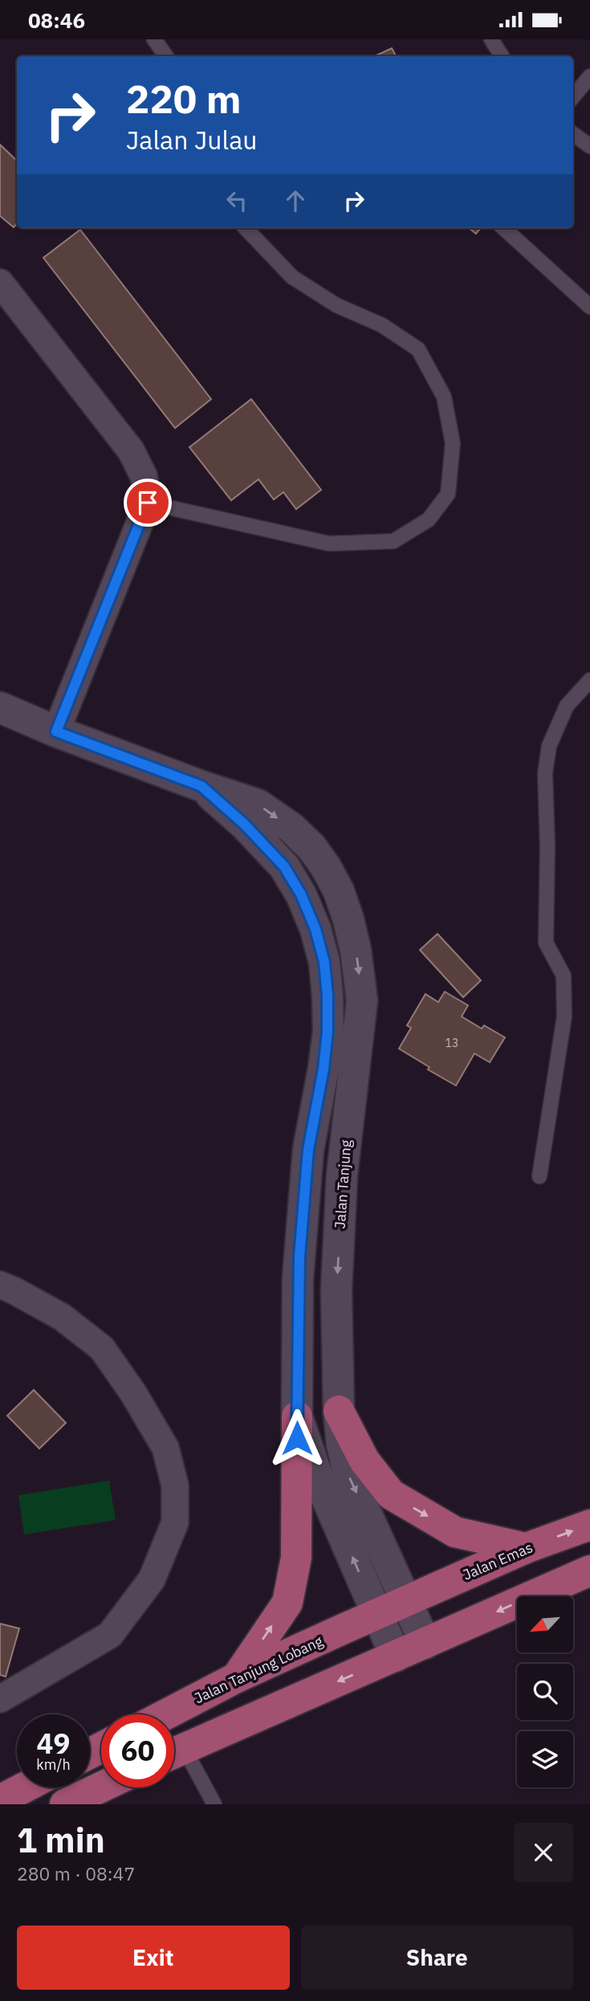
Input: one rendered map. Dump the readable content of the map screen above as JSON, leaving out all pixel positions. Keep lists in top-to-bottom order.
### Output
{
  "streets": {
    "main road": ["Jalan Emas", "Jalan Tanjung Lobang"],
    "street": ["Jalan Tanjung"]
  },
  "crossings": [
    ["Jalan Tanjung", "Jalan Emas"],
    ["Jalan Tanjung", "Jalan Tanjung Lobang"],
    ["Jalan Emas", "Jalan Tanjung Lobang"]
  ],
  "house_numbers": ["13"],
  "north": "bottom left",
  "page": {
    "status": "08:46",
    "turn": ["220 m", "Jalan Julau"],
    "speed": "49 km/h",
    "limit": "60",
    "heading": ["1 min", "280 m · 08:47"],
    "buttons": ["Exit", "Share"]
  }
}
